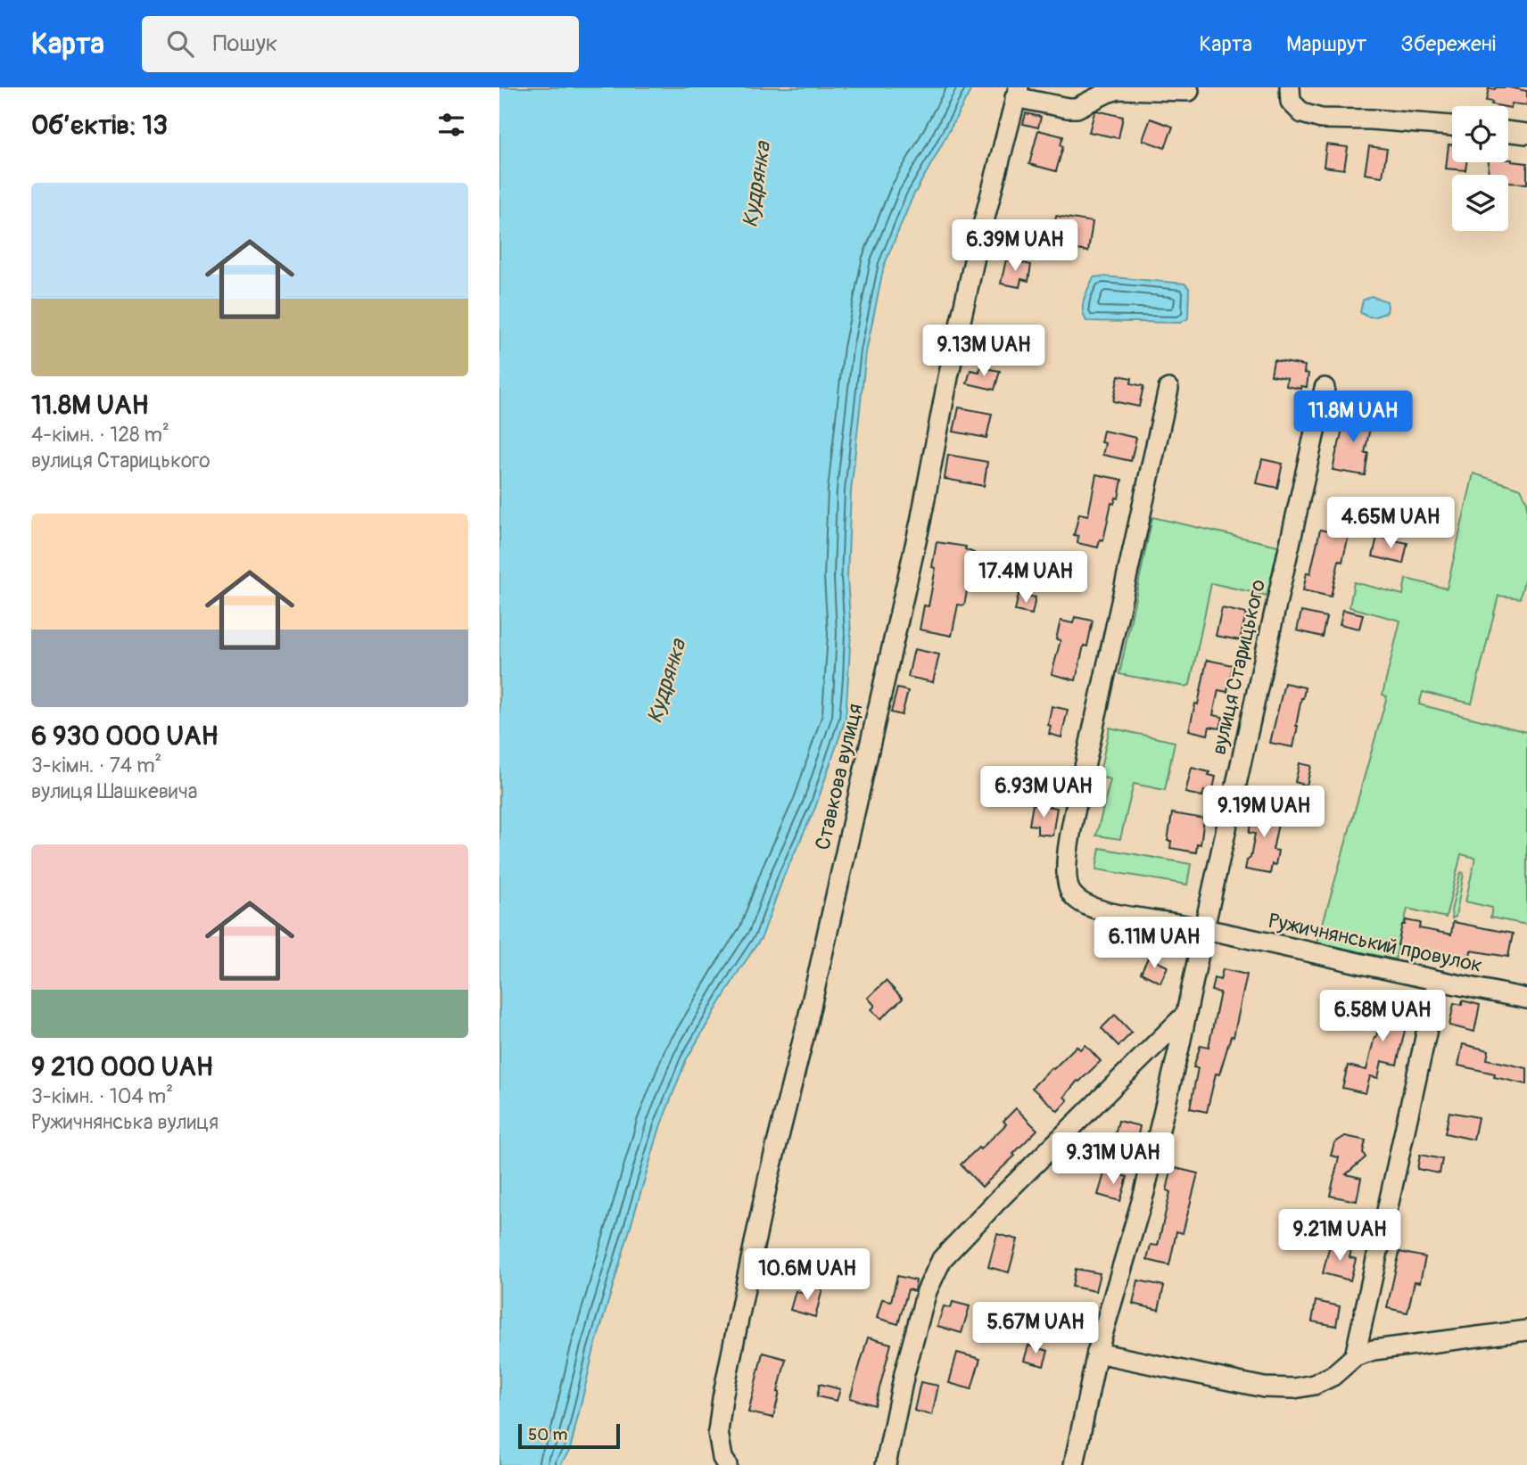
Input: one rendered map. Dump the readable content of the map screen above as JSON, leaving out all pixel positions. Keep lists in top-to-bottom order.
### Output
{
  "streets": {
    "street": ["вулиця Старицького", "Ставкова вулиця", "Ружичнянський провулок"]
  },
  "crossings": [
    ["вулиця Старицького", "Ружичнянський провулок"]
  ],
  "water": ["Кудрянка"],
  "scale_bar": "50 m",
  "page": {
    "header": "Карта",
    "search": "Пошук",
    "nav": ["Карта", "Маршрут", "Збережені"],
    "heading": "Об’єктів: 13",
    "list": [
      {
        "name": "11.8M UAH",
        "note": "4-кімн. · 128 m² · вулиця Старицького"
      },
      {
        "name": "6 930 000 UAH",
        "note": "3-кімн. · 74 m² · вулиця Шашкевича"
      },
      {
        "name": "9 210 000 UAH",
        "note": "3-кімн. · 104 m² · Ружичнянська вулиця"
      }
    ],
    "price": [
      "6.39M UAH",
      "9.13M UAH",
      "11.8M UAH",
      "4.65M UAH",
      "17.4M UAH",
      "6.93M UAH",
      "9.19M UAH",
      "6.11M UAH",
      "6.58M UAH",
      "9.31M UAH",
      "9.21M UAH",
      "10.6M UAH",
      "5.67M UAH"
    ],
    "scale": "50 m"
  }
}
